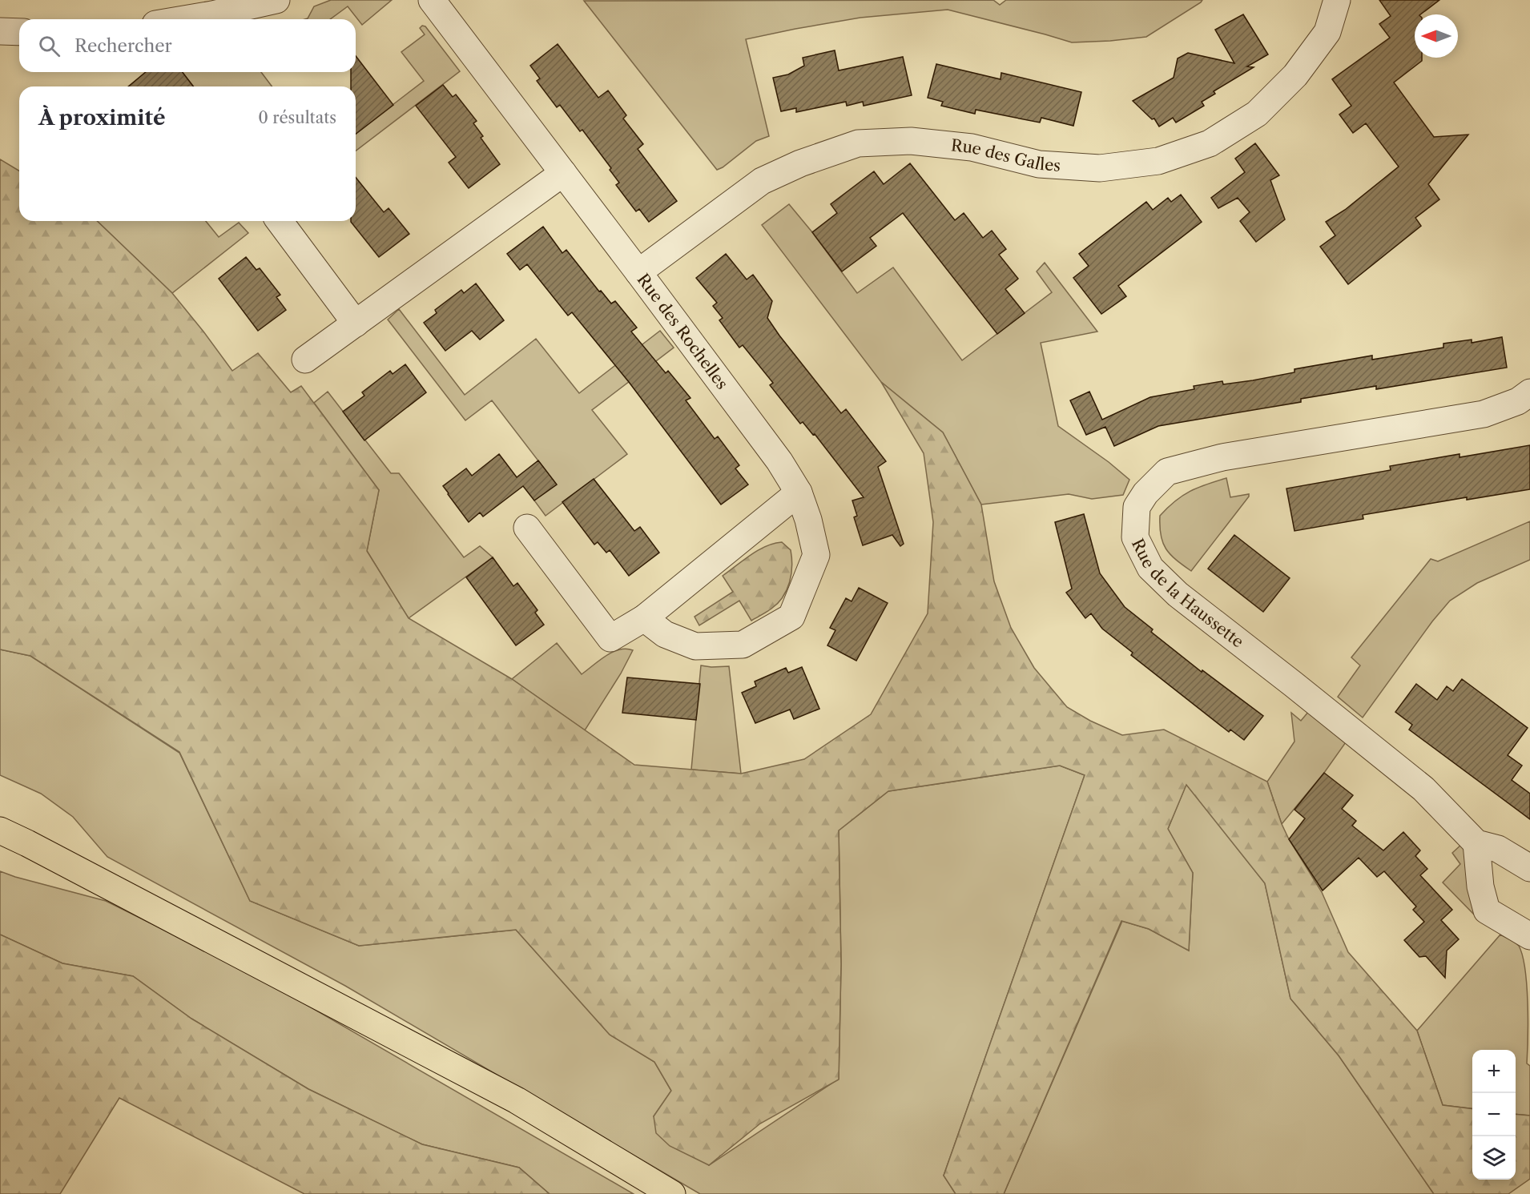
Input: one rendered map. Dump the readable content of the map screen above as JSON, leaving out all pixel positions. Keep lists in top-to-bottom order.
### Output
{
  "streets": {
    "street": ["Rue des Galles", "Rue des Rochelles", "Rue de la Haussette"]
  },
  "crossings": [
    ["Rue des Galles", "Rue des Rochelles"]
  ],
  "north": "left",
  "page": {
    "search": "Rechercher",
    "heading": ["À proximité", "0 résultats"],
    "map_buttons": ["+", "−"]
  }
}
